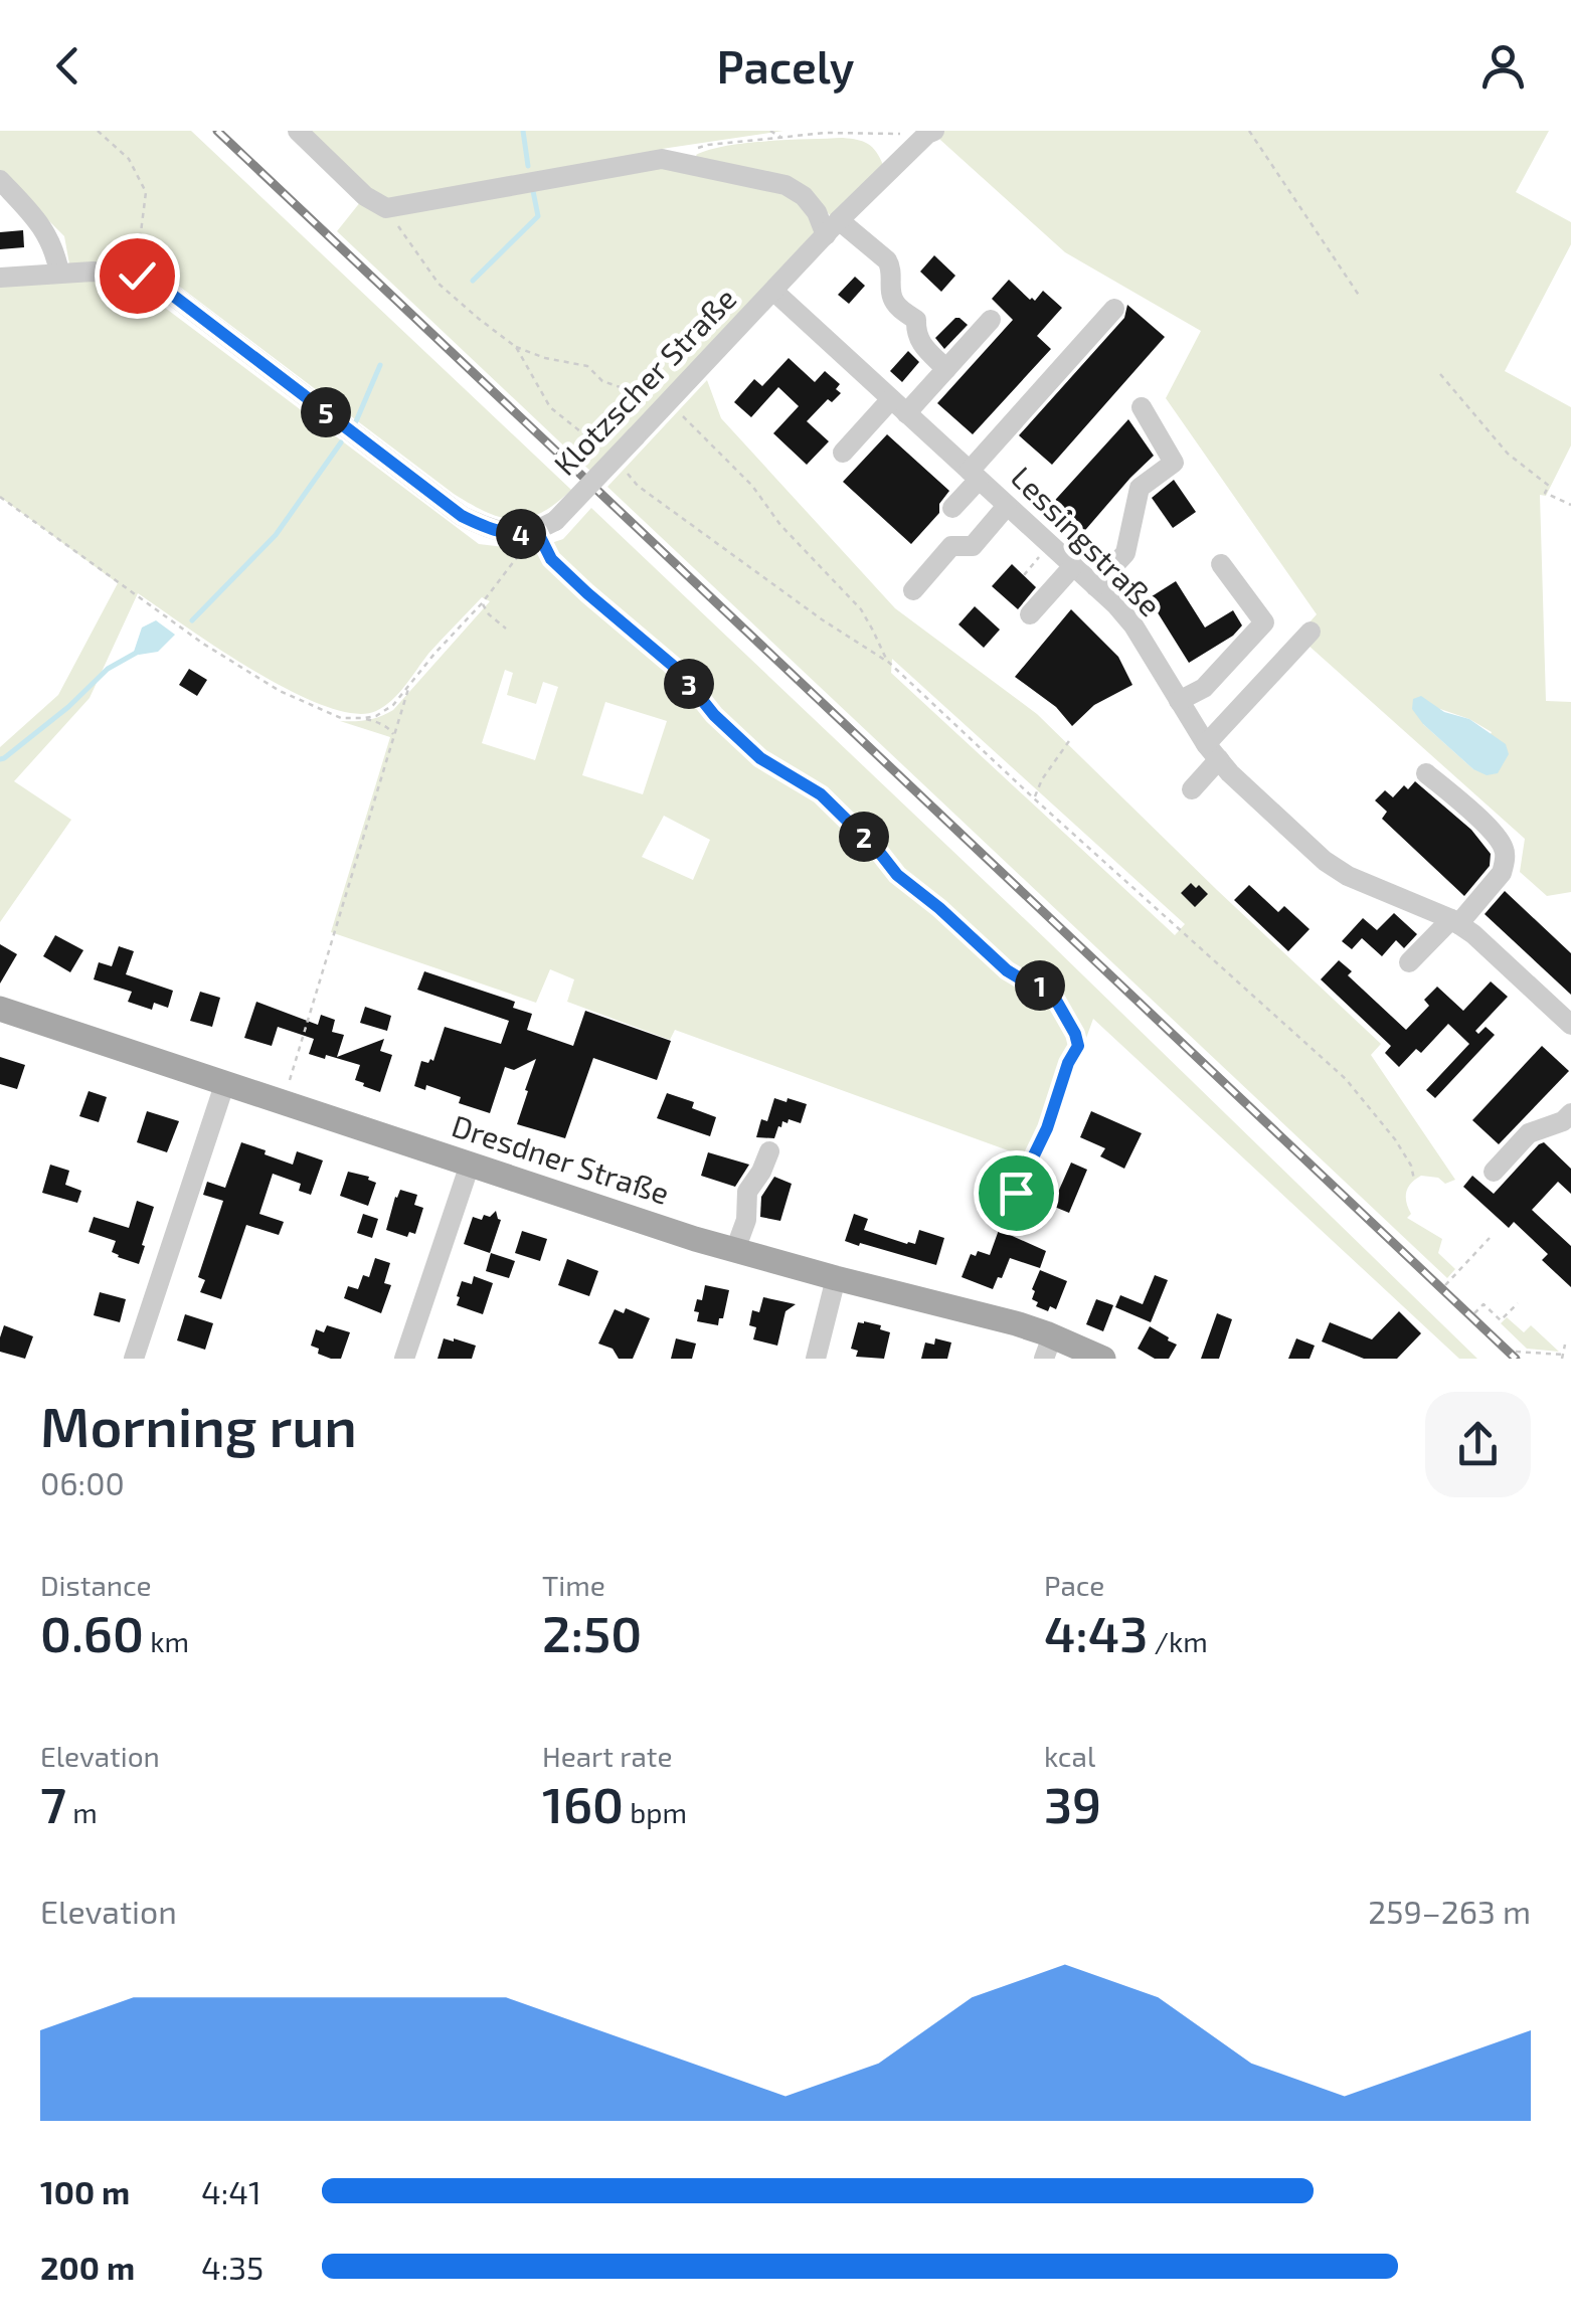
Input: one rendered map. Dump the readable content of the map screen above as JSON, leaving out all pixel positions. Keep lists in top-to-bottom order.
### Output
{
  "streets": {
    "main road": ["Dresdner Straße"],
    "street": ["Klotzscher Straße", "Lessingstraße"]
  },
  "crossings": [
    ["Klotzscher Straße", "Lessingstraße"]
  ],
  "page": {
    "header": "Pacely",
    "pins": [
      "5",
      "4",
      "3",
      "2",
      "1"
    ],
    "heading": ["Morning run", "06:00"],
    "stats": [
      ["Distance", "0.60 km"],
      ["Time", "2:50"],
      ["Pace", "4:43 /km"],
      ["Elevation", "7 m"],
      ["Heart rate", "160 bpm"],
      ["kcal", "39"]
    ],
    "chart": ["Elevation", "259–263 m"],
    "list": [
      {
        "name": "100 m",
        "note": "4:41"
      },
      {
        "name": "200 m",
        "note": "4:35"
      }
    ]
  }
}
